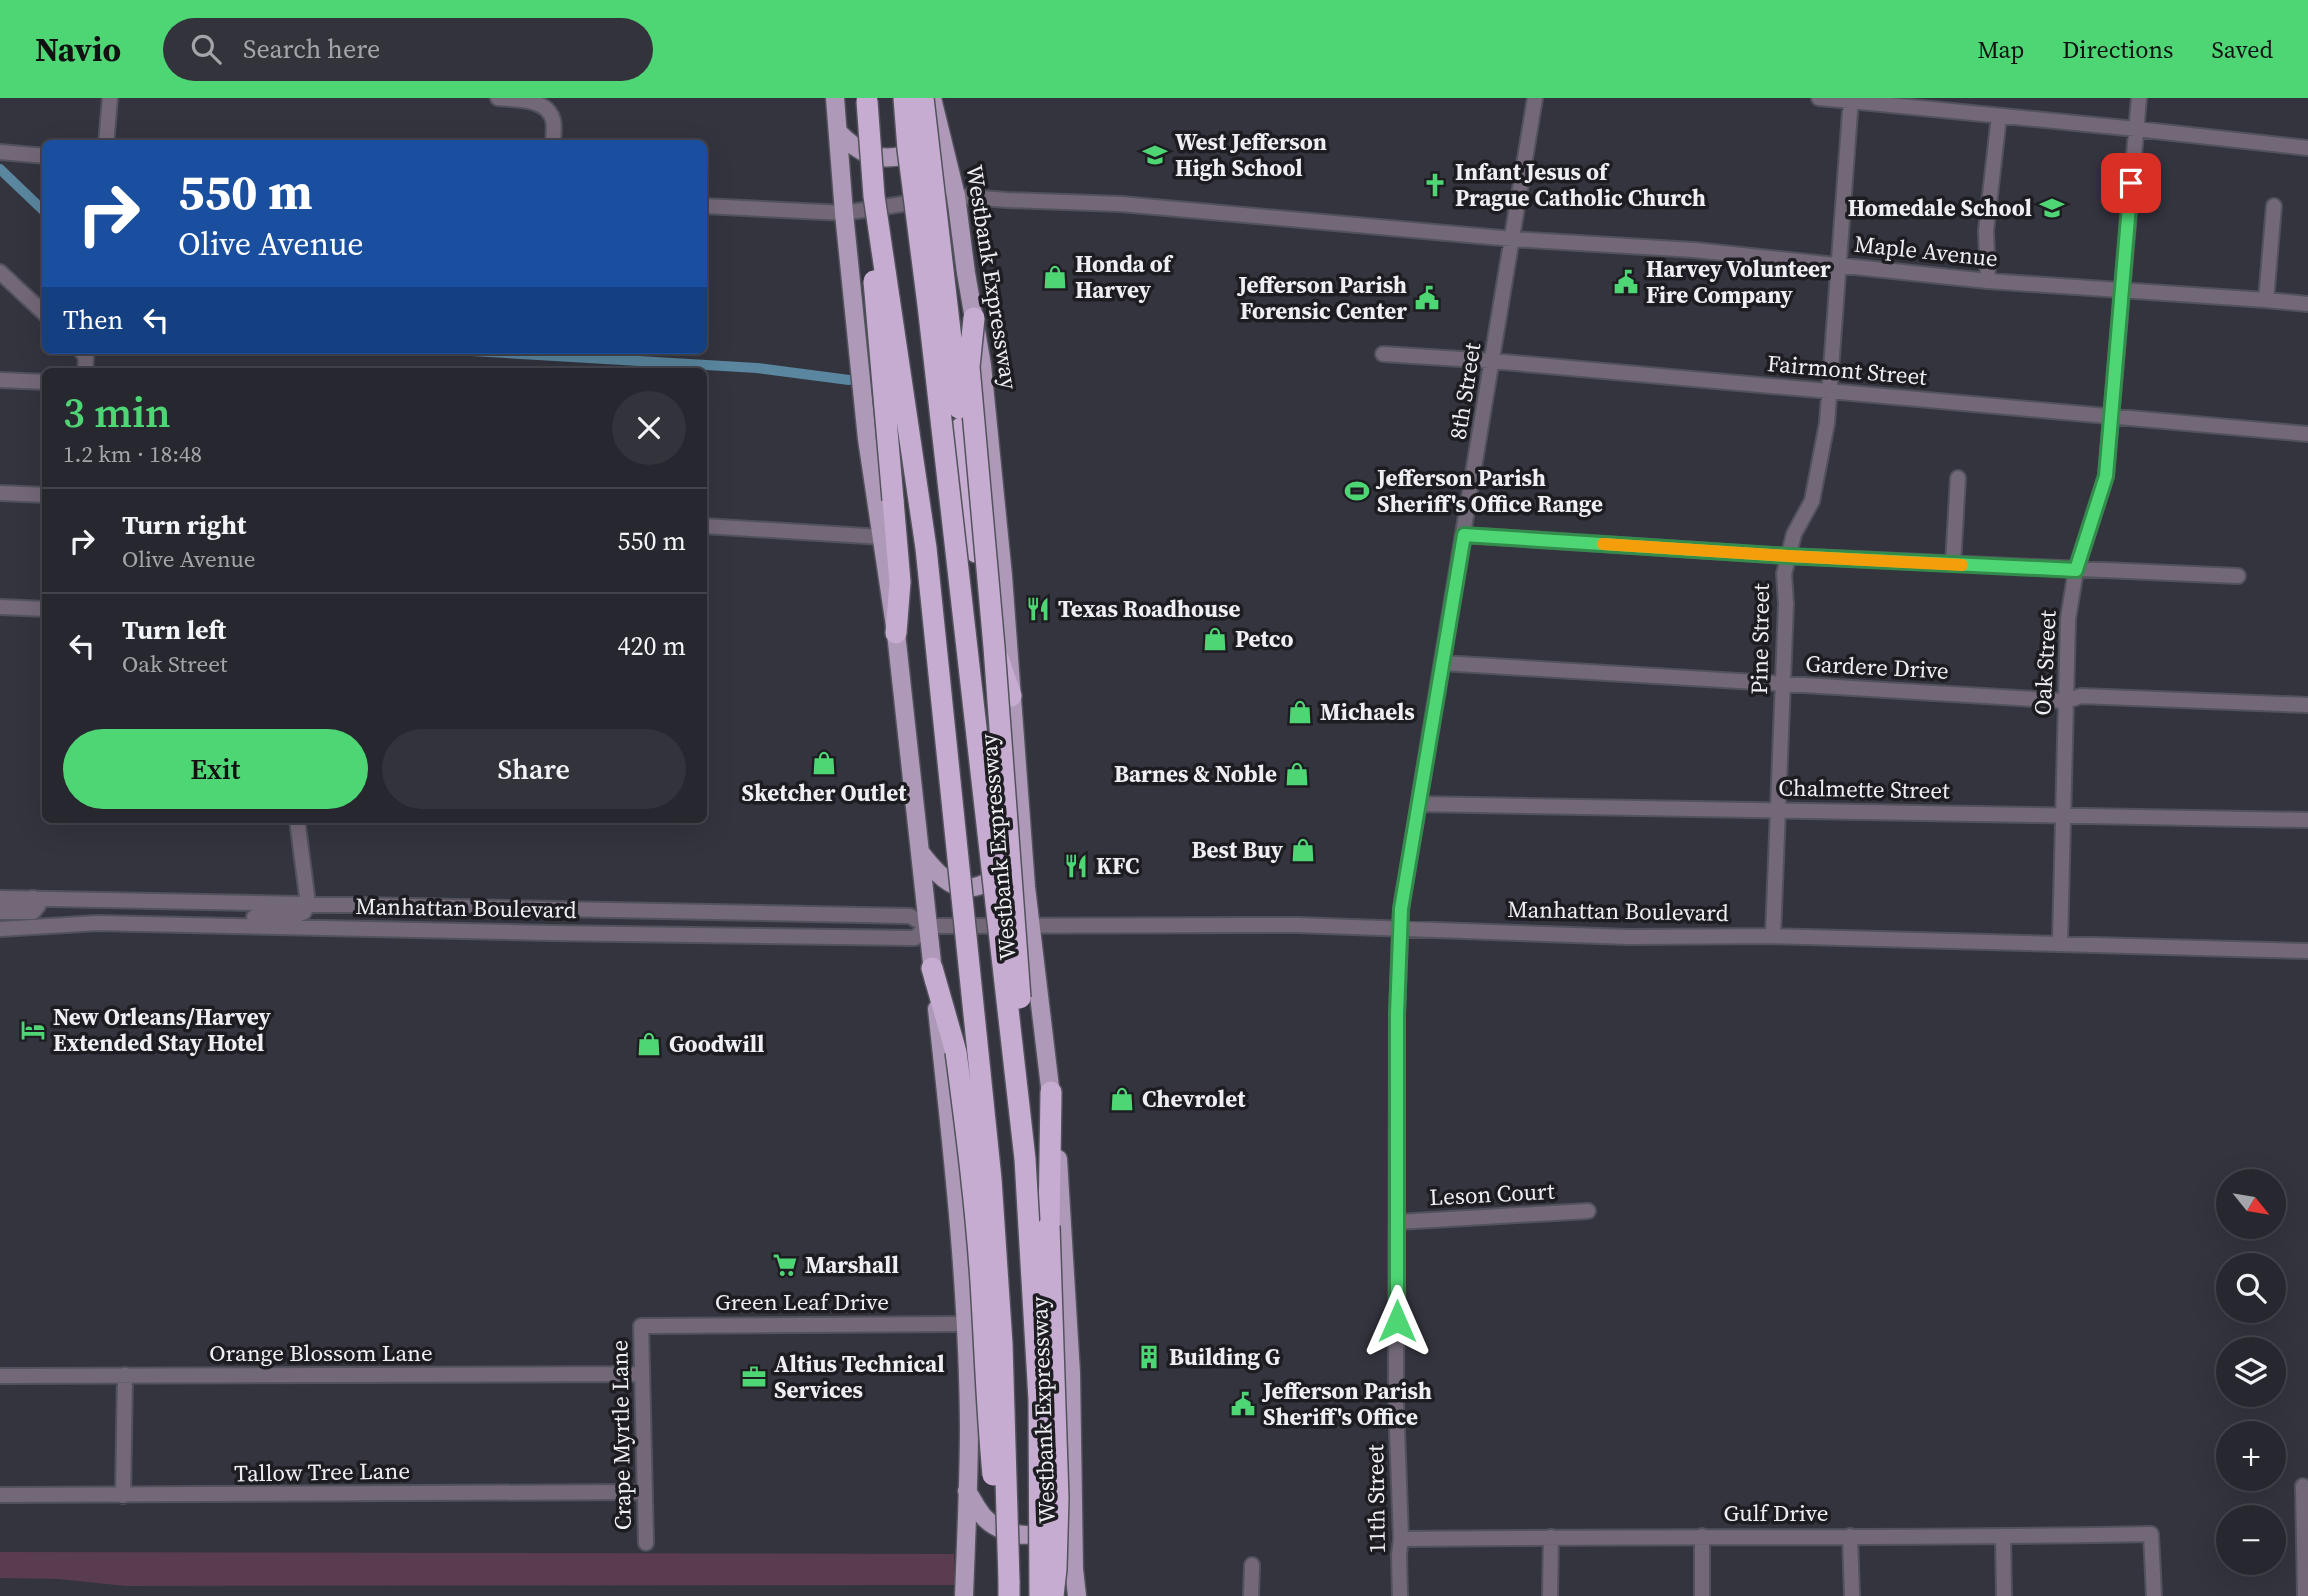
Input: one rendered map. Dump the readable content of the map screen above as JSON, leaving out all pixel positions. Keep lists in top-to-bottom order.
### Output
{
  "streets": {
    "highway": ["Westbank Expressway"],
    "street": [
      "Maple Avenue",
      "Fairmont Street",
      "8th Street",
      "Pine Street",
      "Oak Street",
      "Gardere Drive",
      "Chalmette Street",
      "Manhattan Boulevard",
      "Leson Court",
      "Green Leaf Drive",
      "Orange Blossom Lane",
      "Crape Myrtle Lane",
      "Tallow Tree Lane",
      "11th Street",
      "Gulf Drive"
    ]
  },
  "crossings": [
    ["Maple Avenue", "Westbank Expressway"],
    ["Maple Avenue", "8th Street"],
    ["Maple Avenue", "Pine Street"],
    ["Maple Avenue", "Oak Street"],
    ["Westbank Expressway", "Manhattan Boulevard"],
    ["Fairmont Street", "8th Street"],
    ["Fairmont Street", "Pine Street"],
    ["Fairmont Street", "Oak Street"],
    ["8th Street", "Gardere Drive"],
    ["8th Street", "Chalmette Street"],
    ["8th Street", "Manhattan Boulevard"],
    ["8th Street", "Leson Court"],
    ["8th Street", "11th Street"],
    ["Pine Street", "Gardere Drive"],
    ["Pine Street", "Chalmette Street"],
    ["Pine Street", "Manhattan Boulevard"],
    ["Oak Street", "Gardere Drive"],
    ["Oak Street", "Chalmette Street"],
    ["Oak Street", "Manhattan Boulevard"],
    ["Green Leaf Drive", "Crape Myrtle Lane"],
    ["Orange Blossom Lane", "Crape Myrtle Lane"],
    ["Crape Myrtle Lane", "Tallow Tree Lane"],
    ["11th Street", "Gulf Drive"]
  ],
  "places": {
    "school or university": ["West Jefferson High School", "Homedale School"],
    "church": ["Infant Jesus of Prague Catholic Church"],
    "shop": [
      "Honda of Harvey",
      "Petco",
      "Michaels",
      "Sketcher Outlet",
      "Barnes & Noble",
      "Best Buy",
      "Goodwill",
      "Chevrolet"
    ],
    "public building": ["Harvey Volunteer Fire Company", "Jefferson Parish Forensic Center", "Jefferson Parish Sheriff's Office"],
    "sports": ["Jefferson Parish Sheriff's Office Range"],
    "restaurant": ["Texas Roadhouse", "KFC"],
    "hotel": ["New Orleans/Harvey Extended Stay Hotel"],
    "supermarket": ["Marshall"],
    "building": ["Building G"],
    "office": ["Altius Technical Services"]
  },
  "north": "bottom right",
  "page": {
    "header": "Navio",
    "search": "Search here",
    "nav": ["Map", "Directions", "Saved"],
    "turn": ["550 m", "Olive Avenue"],
    "then": "Then",
    "heading": ["3 min", "1.2 km · 18:48"],
    "list": [
      {
        "name": "Turn right",
        "note": "Olive Avenue",
        "value": "550 m"
      },
      {
        "name": "Turn left",
        "note": "Oak Street",
        "value": "420 m"
      }
    ],
    "buttons": ["Exit", "Share"],
    "map_buttons": ["+", "−"]
  }
}
